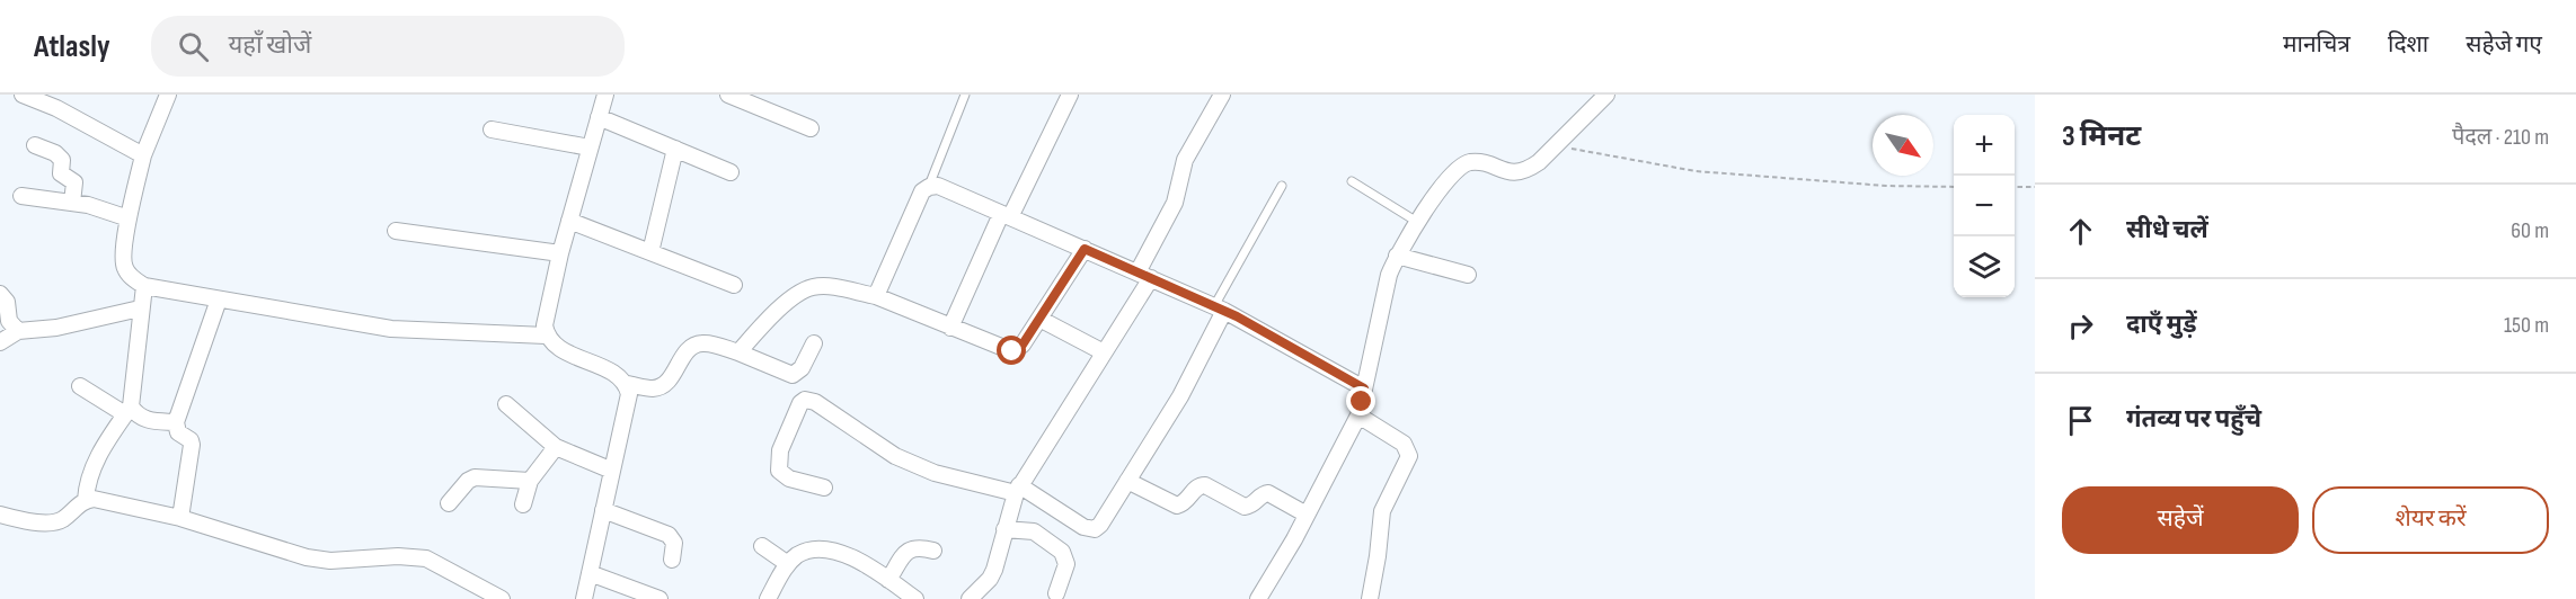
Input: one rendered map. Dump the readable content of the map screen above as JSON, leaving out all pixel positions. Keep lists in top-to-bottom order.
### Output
{
  "north": "bottom right",
  "page": {
    "header": "Atlasly",
    "search": "यहाँ खोजें",
    "nav": ["मानचित्र", "दिशा", "सहेजे गए"],
    "heading": ["3 मिनट", "पैदल · 210 m"],
    "map_buttons": ["+", "−"],
    "list": [
      ["सीधे चलें", "60 m"],
      ["दाएँ मुड़ें", "150 m"],
      "गंतव्य पर पहुँचे"
    ],
    "buttons": ["सहेजें", "शेयर करें"]
  }
}
